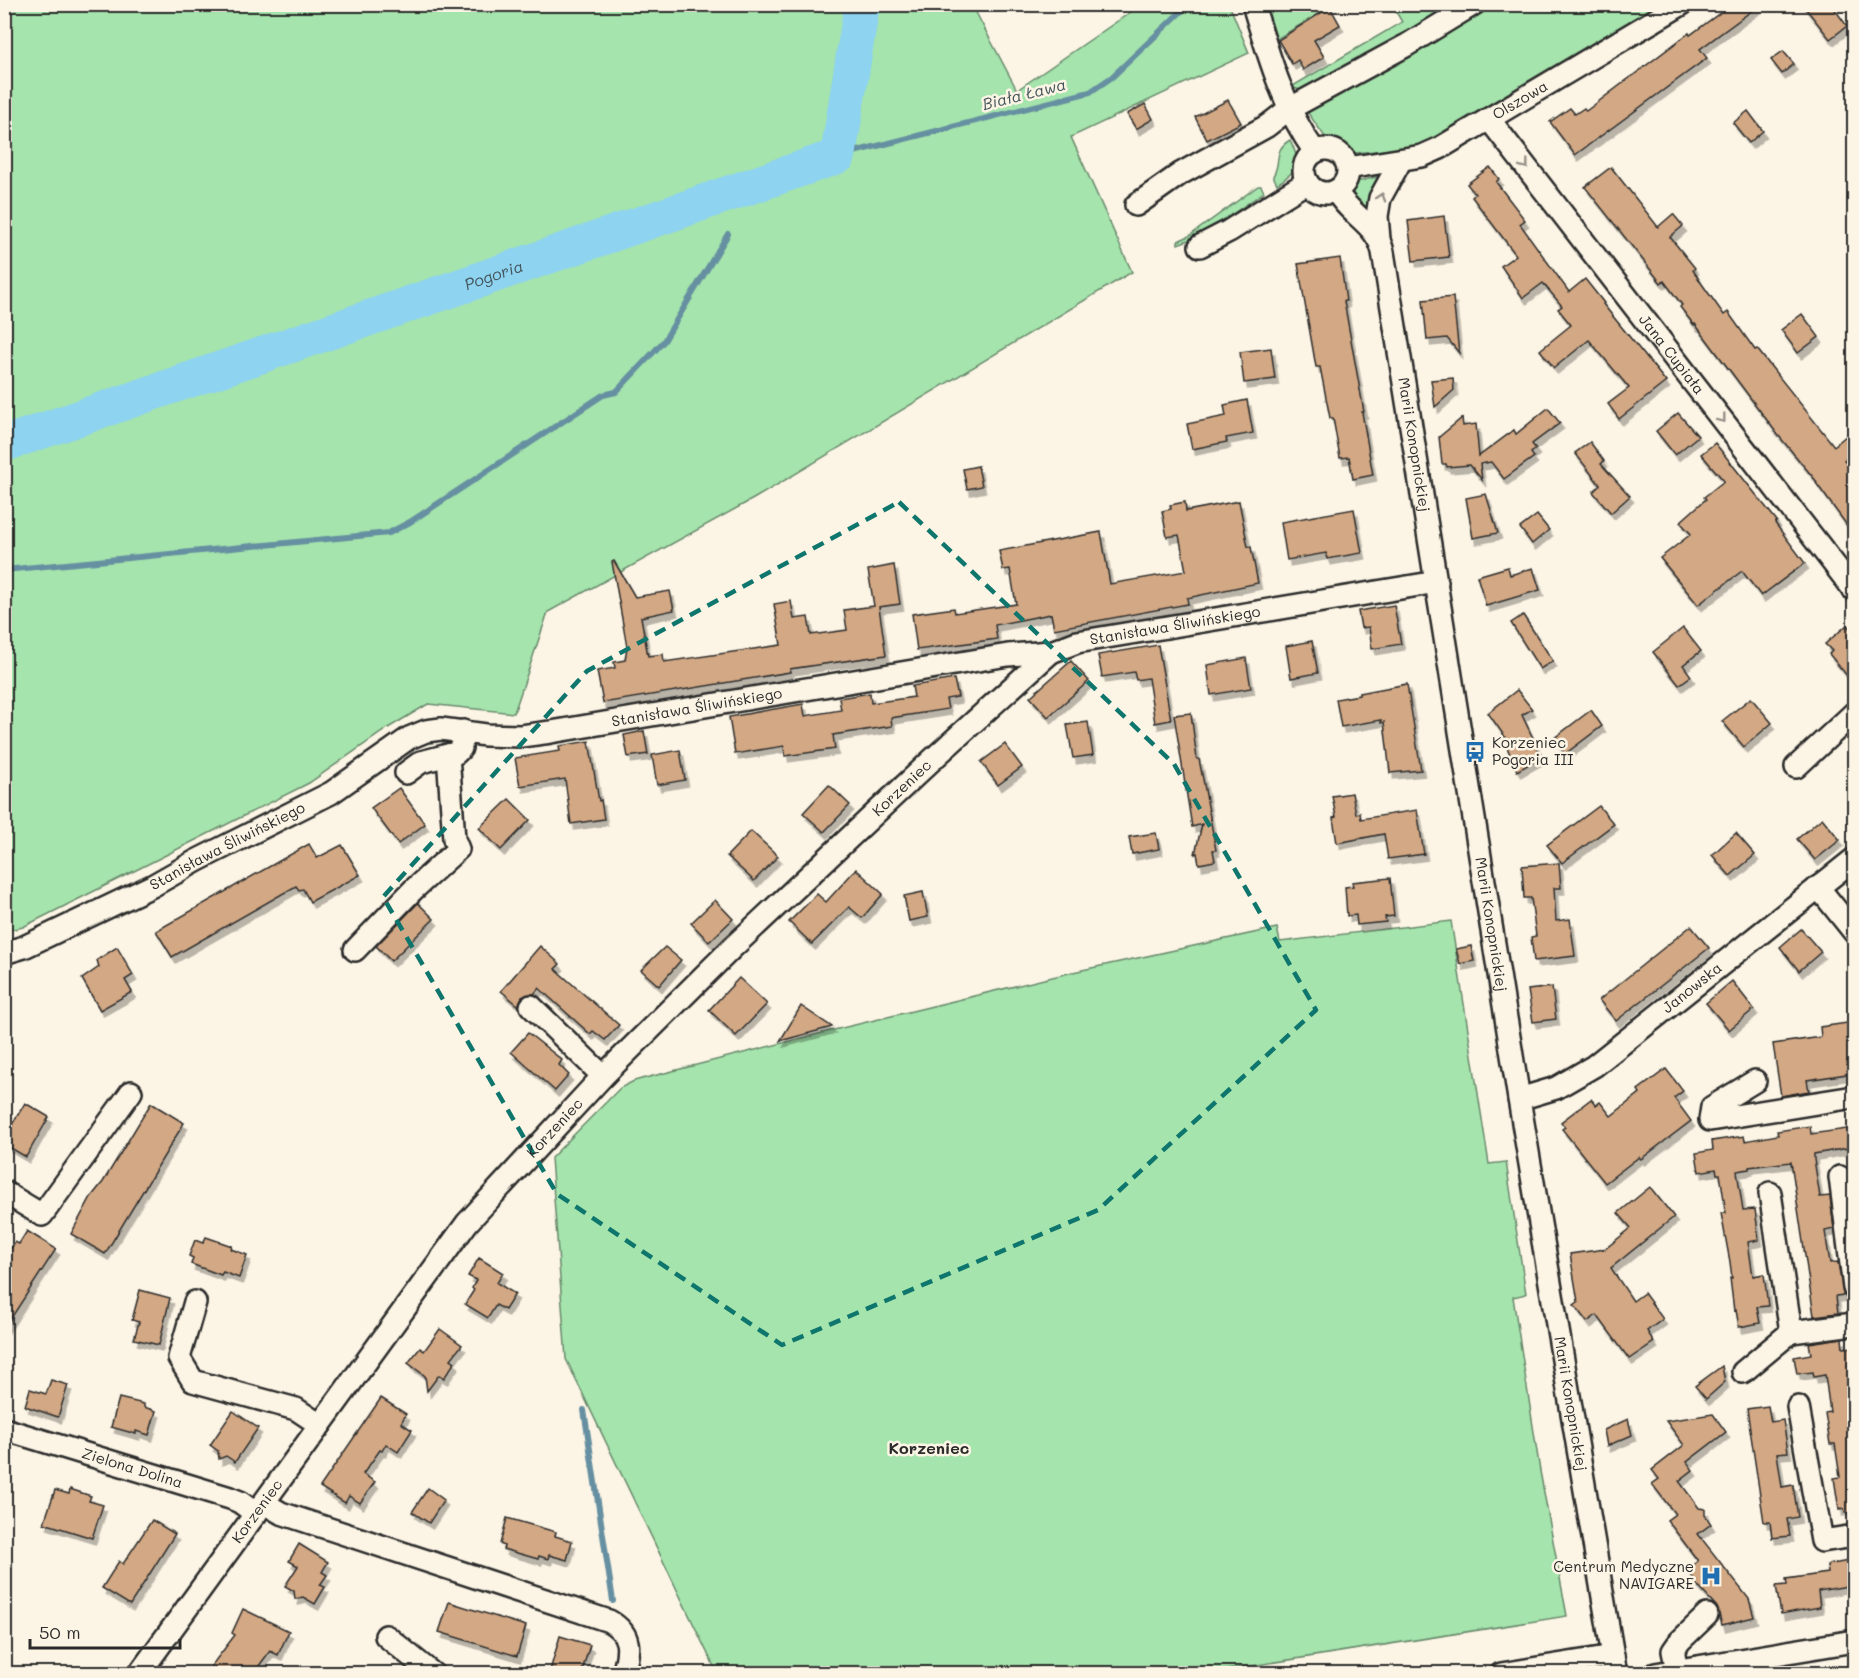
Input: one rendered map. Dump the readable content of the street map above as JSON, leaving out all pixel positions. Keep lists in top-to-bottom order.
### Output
{
  "streets": {
    "street": [
      "Olszowa",
      "Jana Cupiała",
      "Marii Konopnickiej",
      "Stanisława Śliwińskiego",
      "Korzeniec",
      "Janowska",
      "Zielona Dolina"
    ]
  },
  "crossings": [
    ["Olszowa", "Jana Cupiała"],
    ["Olszowa", "Marii Konopnickiej"],
    ["Marii Konopnickiej", "Stanisława Śliwińskiego"],
    ["Marii Konopnickiej", "Janowska"],
    ["Stanisława Śliwińskiego", "Korzeniec"],
    ["Korzeniec", "Zielona Dolina"]
  ],
  "one_way": ["Jana Cupiała"],
  "districts": ["Korzeniec"],
  "water": ["Biała Ława", "Pogoria"],
  "places": {
    "bus stop": ["Korzeniec Pogoria III"],
    "hospital": ["Centrum Medyczne NAVIGARE"]
  },
  "scale_bar": "50 m"
}
